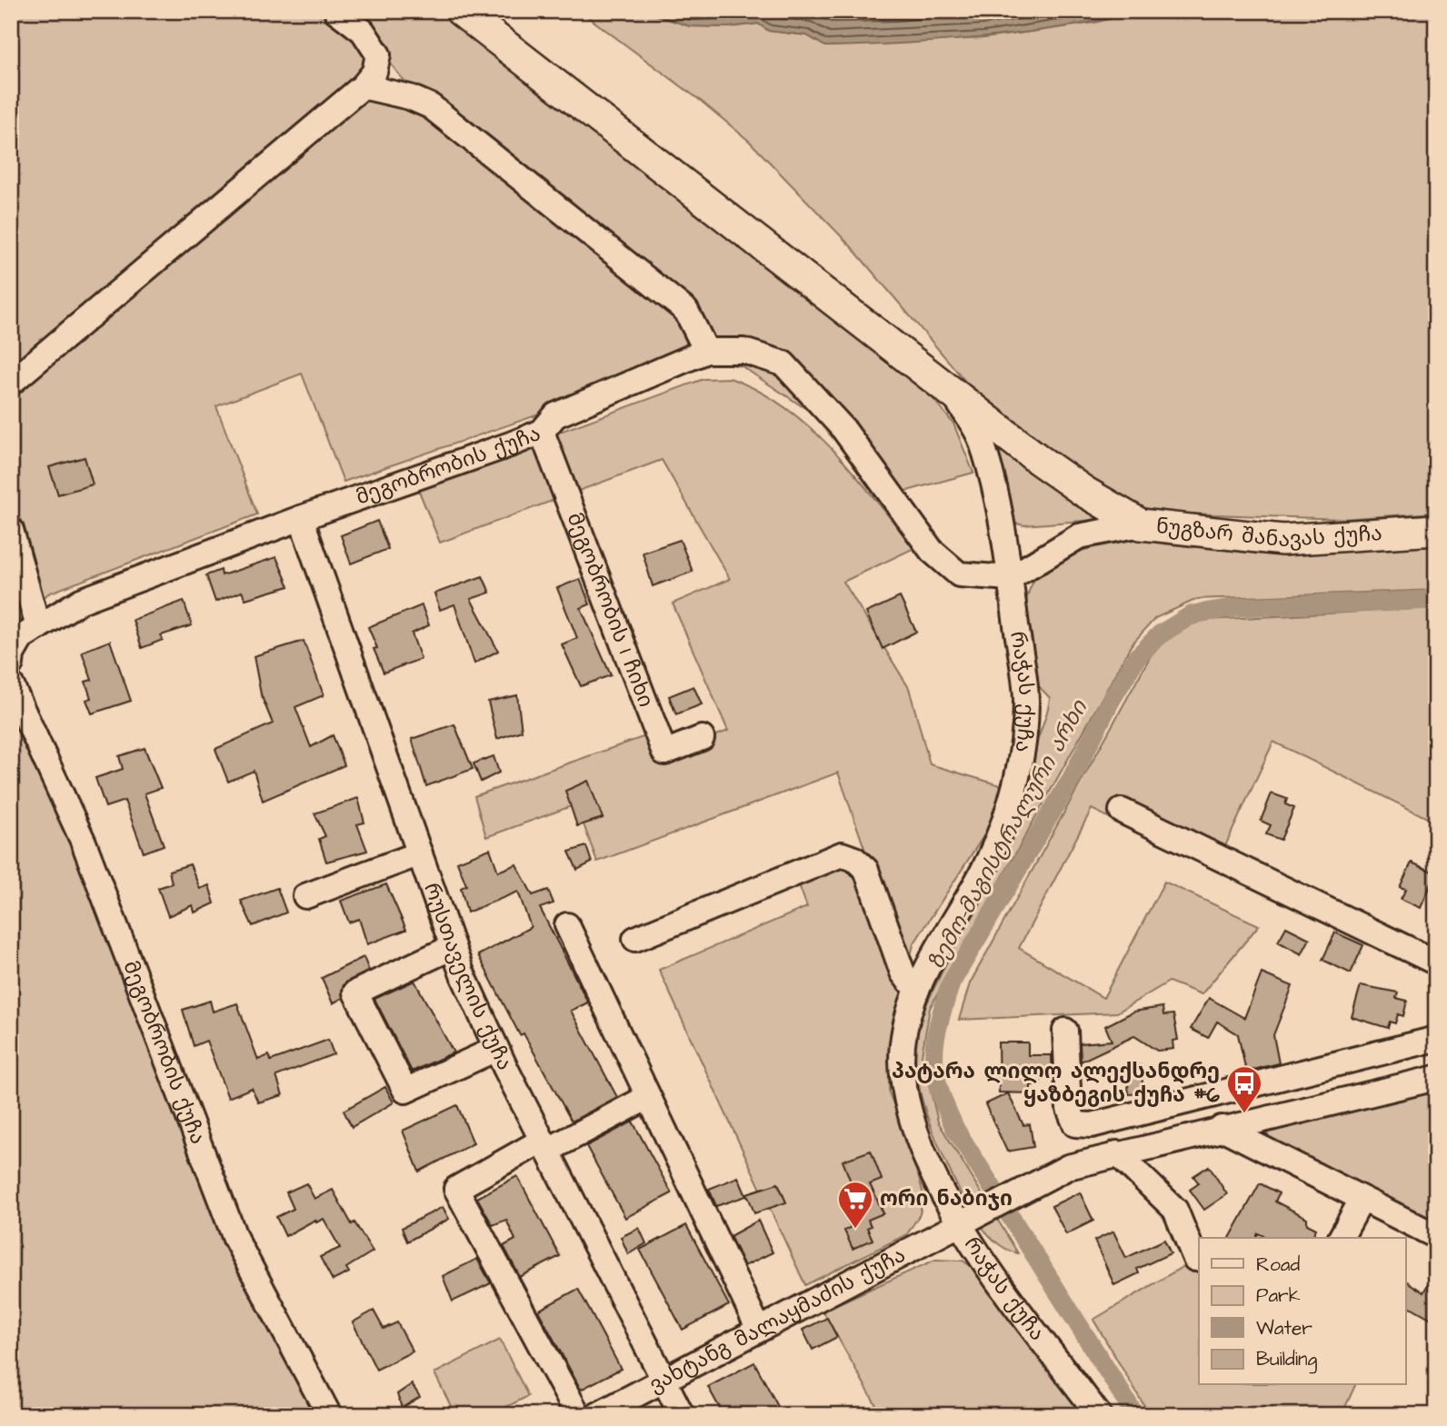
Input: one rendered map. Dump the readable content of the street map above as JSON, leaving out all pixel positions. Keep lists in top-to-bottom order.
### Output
{
  "streets": {
    "main road": ["ნუგზარ შანავას ქუჩა"],
    "street": [
      "მეგობრობის ქუჩა",
      "მეგობრობის I ჩიხი",
      "რაჭას ქუჩა",
      "რუსთაველის ქუჩა",
      "ვახტანგ მალაყმაძის ქუჩა"
    ]
  },
  "crossings": [
    ["მეგობრობის ქუჩა", "მეგობრობის I ჩიხი"],
    ["მეგობრობის ქუჩა", "რაჭას ქუჩა"],
    ["მეგობრობის ქუჩა", "რუსთაველის ქუჩა"],
    ["ნუგზარ შანავას ქუჩა", "რაჭას ქუჩა"],
    ["რაჭას ქუჩა", "ვახტანგ მალაყმაძის ქუჩა"],
    ["რუსთაველის ქუჩა", "ვახტანგ მალაყმაძის ქუჩა"]
  ],
  "water": ["ზემო-მაგისტრალური არხი"],
  "places": {
    "bus stop": ["პატარა ლილო ალექსანდრე ყაზბეგის ქუჩა #6"],
    "supermarket": ["ორი ნაბიჯი"]
  },
  "legend": [
    "Road",
    "Park",
    "Water",
    "Building"
  ]
}
